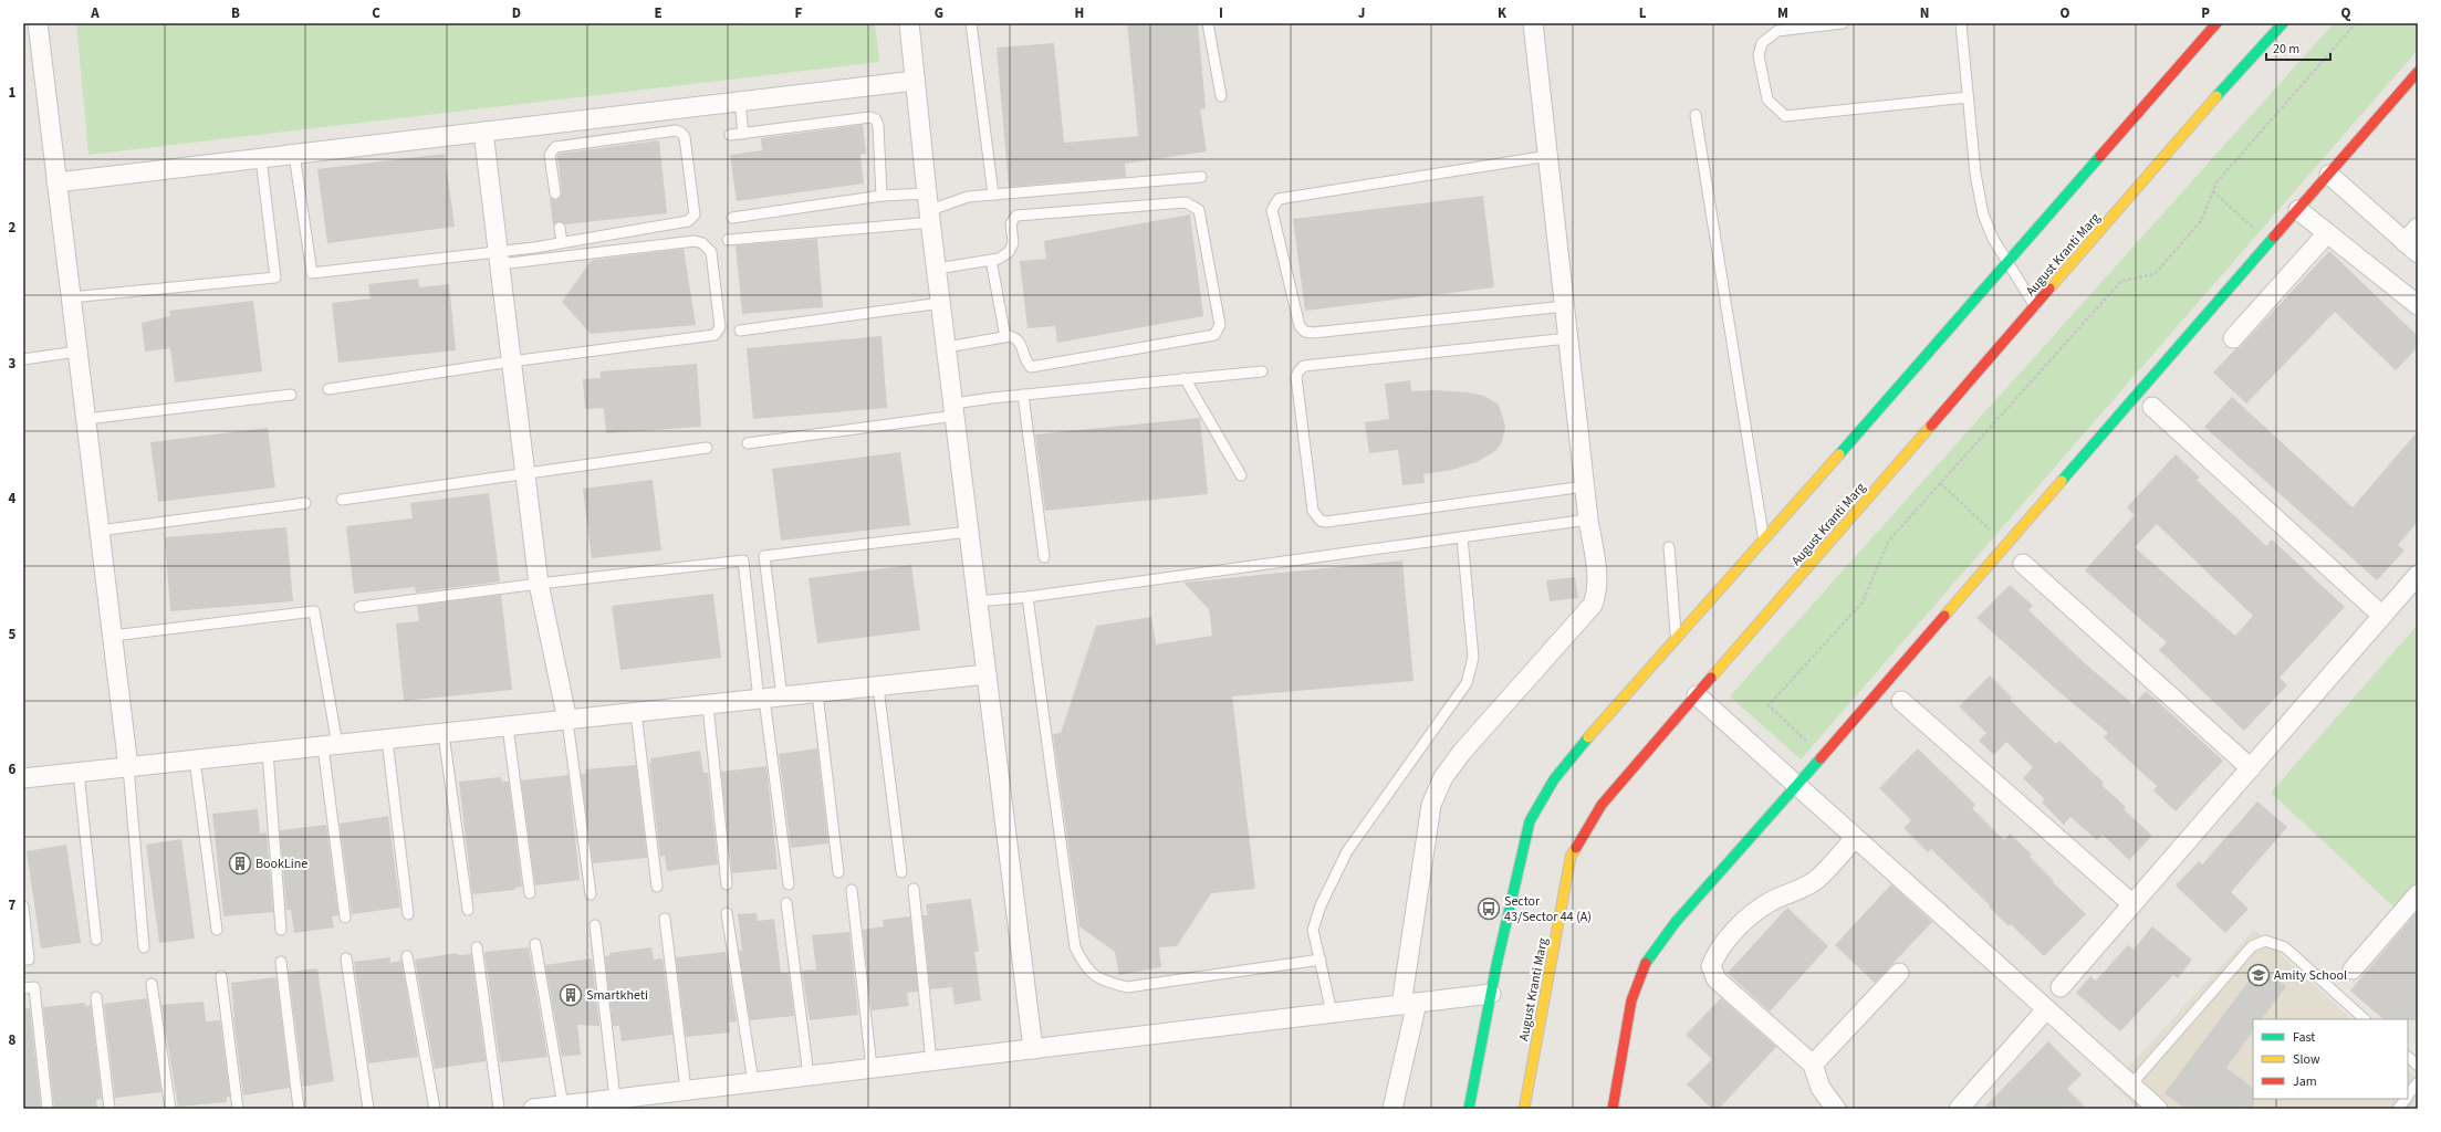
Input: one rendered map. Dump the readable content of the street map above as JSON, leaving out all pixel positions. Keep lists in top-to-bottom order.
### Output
{
  "streets": {
    "main road": ["August Kranti Marg"]
  },
  "places": {
    "building": ["BookLine", "Smartkheti"],
    "bus stop": ["Sector 43/Sector 44 (A)"],
    "school or university": ["Amity School"]
  },
  "legend": ["Fast", "Slow", "Jam"],
  "scale_bar": "20 m",
  "grid": {
    "columns": [
      "A",
      "B",
      "C",
      "D",
      "E",
      "F",
      "G",
      "H",
      "I",
      "J",
      "K",
      "L",
      "M",
      "N",
      "O",
      "P",
      "Q"
    ],
    "rows": [
      "1",
      "2",
      "3",
      "4",
      "5",
      "6",
      "7",
      "8"
    ]
  }
}
